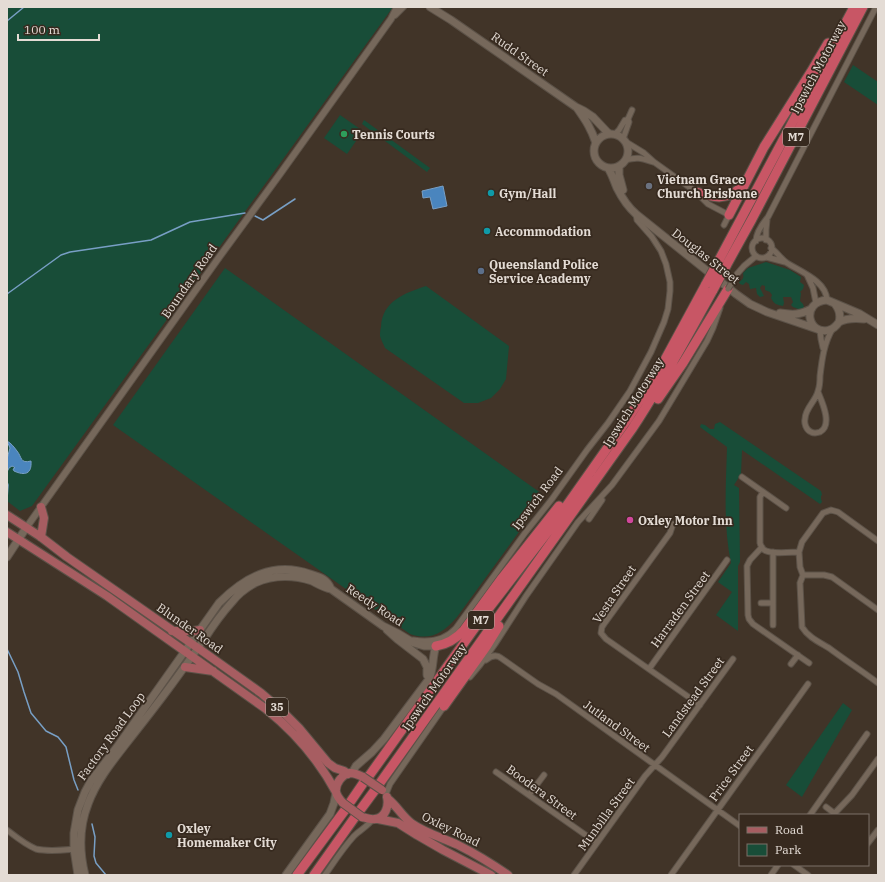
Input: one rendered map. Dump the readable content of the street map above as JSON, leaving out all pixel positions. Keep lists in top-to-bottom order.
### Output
{
  "streets": {
    "highway": ["Ipswich Motorway", "M7"],
    "main road": [
      "Rudd Street",
      "Douglas Street",
      "Boundary Road",
      "Reedy Road",
      "Blunder Road",
      "35",
      "Factory Road Loop",
      "Oxley Road"
    ],
    "street": [
      "Ipswich Road",
      "Vesta Street",
      "Harraden Street",
      "Landstead Street",
      "Jutland Street",
      "Price Street",
      "Boodera Street",
      "Munbilla Street"
    ]
  },
  "crossings": [
    ["Rudd Street", "Douglas Street"],
    ["Ipswich Motorway", "35"],
    ["Ipswich Motorway", "Oxley Road"],
    ["Douglas Street", "Ipswich Road"],
    ["Boundary Road", "Blunder Road"],
    ["Ipswich Road", "Reedy Road"],
    ["Vesta Street", "Harraden Street"],
    ["Vesta Street", "Landstead Street"],
    ["Reedy Road", "Blunder Road"],
    ["Reedy Road", "Factory Road Loop"],
    ["Blunder Road", "35"],
    ["Blunder Road", "Factory Road Loop"],
    ["Landstead Street", "Jutland Street"],
    ["Landstead Street", "Munbilla Street"],
    ["35", "Oxley Road"],
    ["Jutland Street", "Price Street"],
    ["Jutland Street", "Munbilla Street"],
    ["Boodera Street", "Munbilla Street"]
  ],
  "places": [
    "Tennis Courts",
    "Vietnam Grace Church Brisbane",
    "Gym/Hall",
    "Accommodation",
    "Queensland Police Service Academy",
    "Oxley Motor Inn",
    "Oxley Homemaker City"
  ],
  "legend": ["Road", "Park"],
  "scale_bar": "100 m"
}
